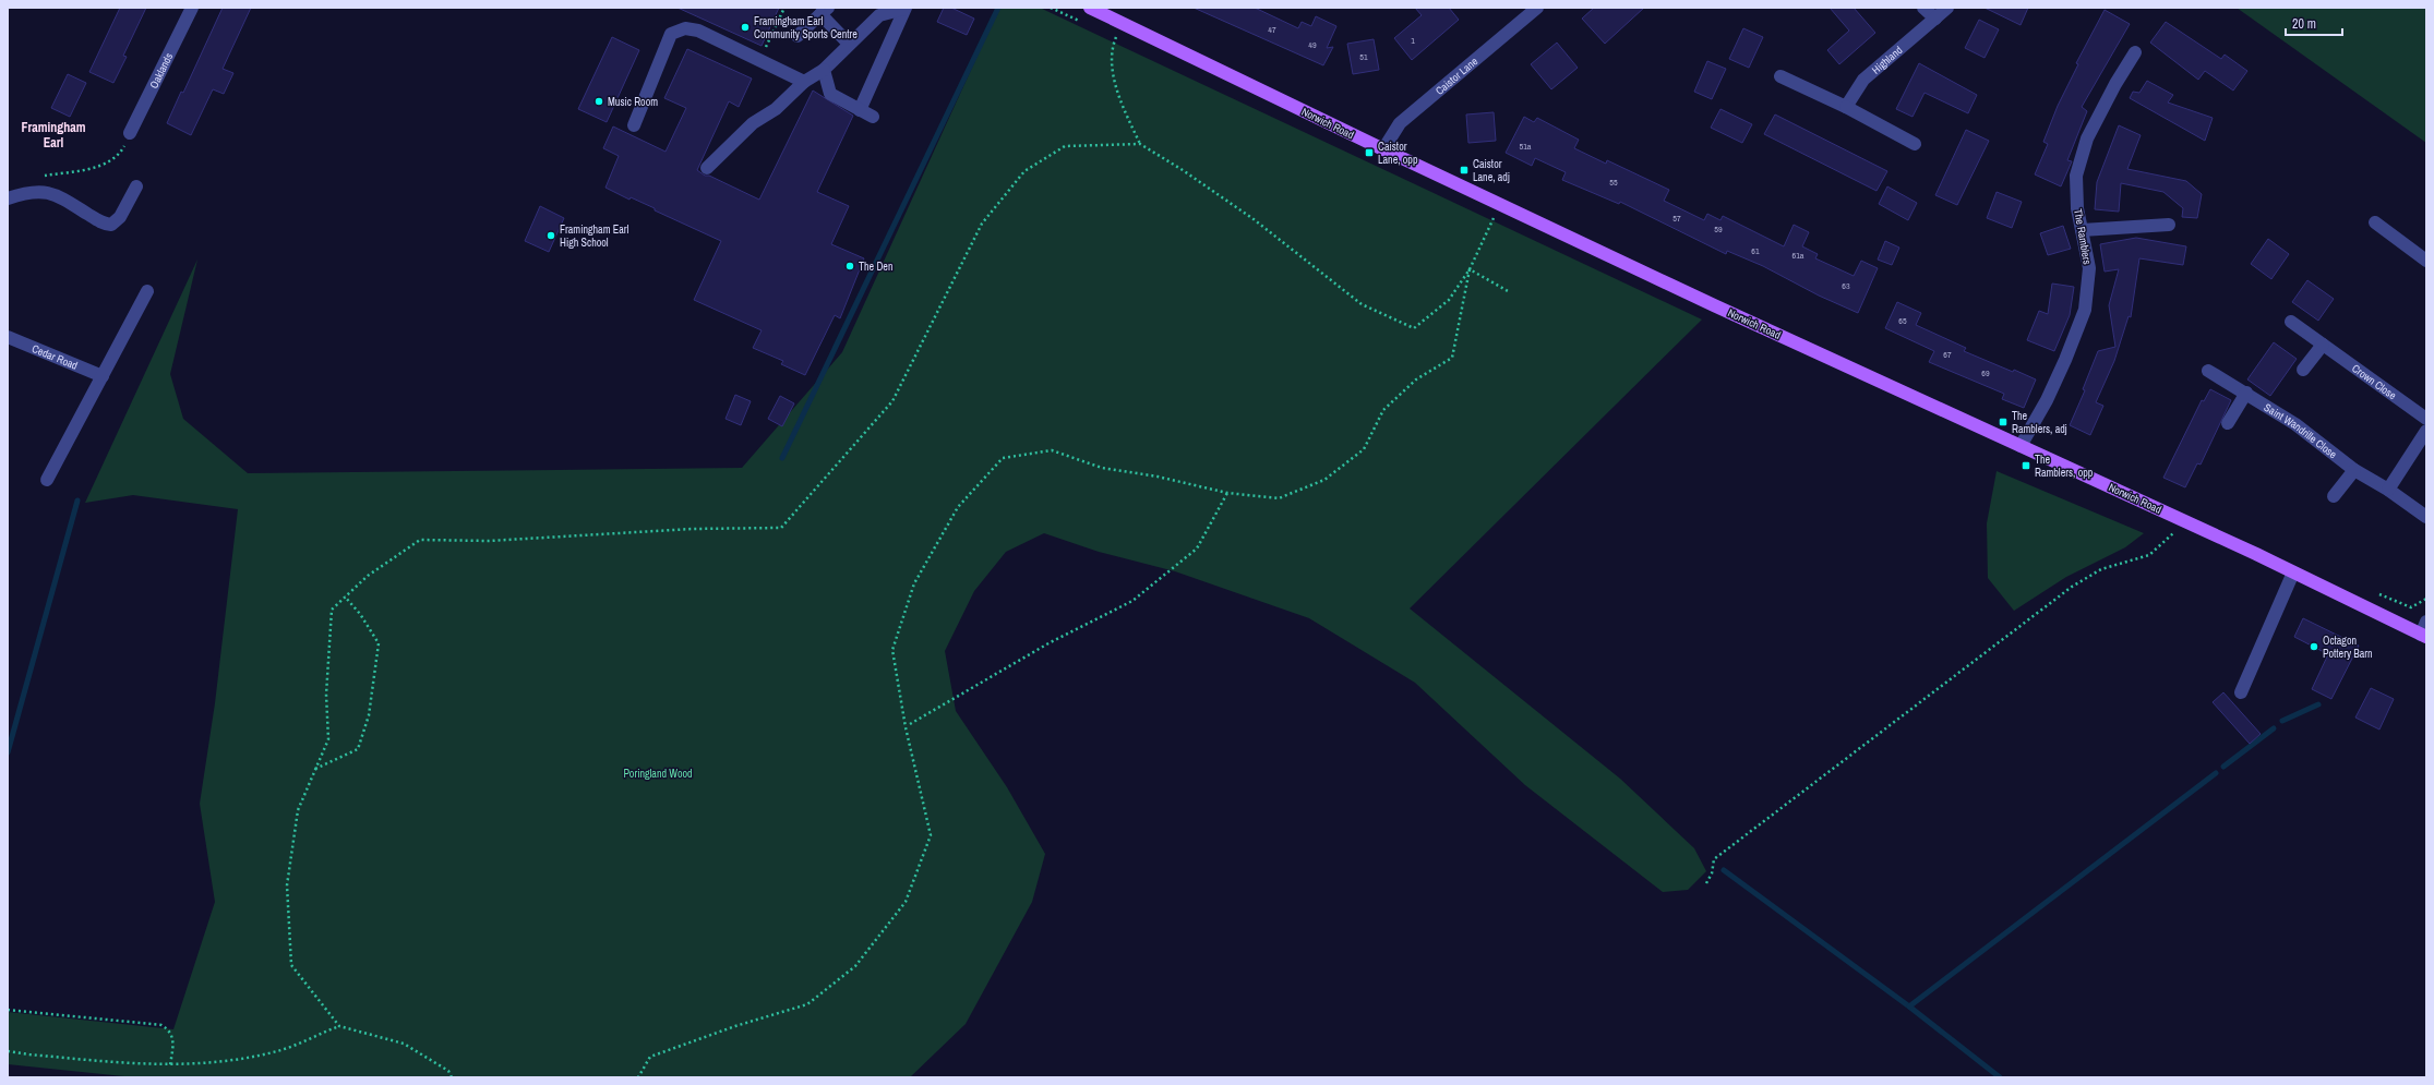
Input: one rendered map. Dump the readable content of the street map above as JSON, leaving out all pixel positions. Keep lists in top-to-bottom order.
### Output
{
  "streets": {
    "main road": ["Norwich Road"],
    "street": [
      "Highland",
      "Oaklands",
      "Caistor Lane",
      "The Ramblers",
      "Cedar Road",
      "Crown Close",
      "Saint Wandrille Close"
    ]
  },
  "crossings": [
    ["Caistor Lane", "Norwich Road"],
    ["Norwich Road", "The Ramblers"]
  ],
  "districts": ["Framingham Earl"],
  "parks": ["Poringland Wood"],
  "places": {
    "other": [
      "Framingham Earl Community Sports Centre",
      "Music Room",
      "Framingham Earl High School",
      "The Den",
      "Octagon Pottery Barn"
    ],
    "transit": [
      "Caistor Lane, opp",
      "Caistor Lane, adj",
      "The Ramblers, adj",
      "The Ramblers, opp"
    ]
  },
  "house_numbers": [
    "47",
    "1",
    "49",
    "51",
    "51a",
    "55",
    "57",
    "59",
    "61",
    "61a",
    "63",
    "65",
    "67",
    "69"
  ],
  "scale_bar": "20 m"
}
